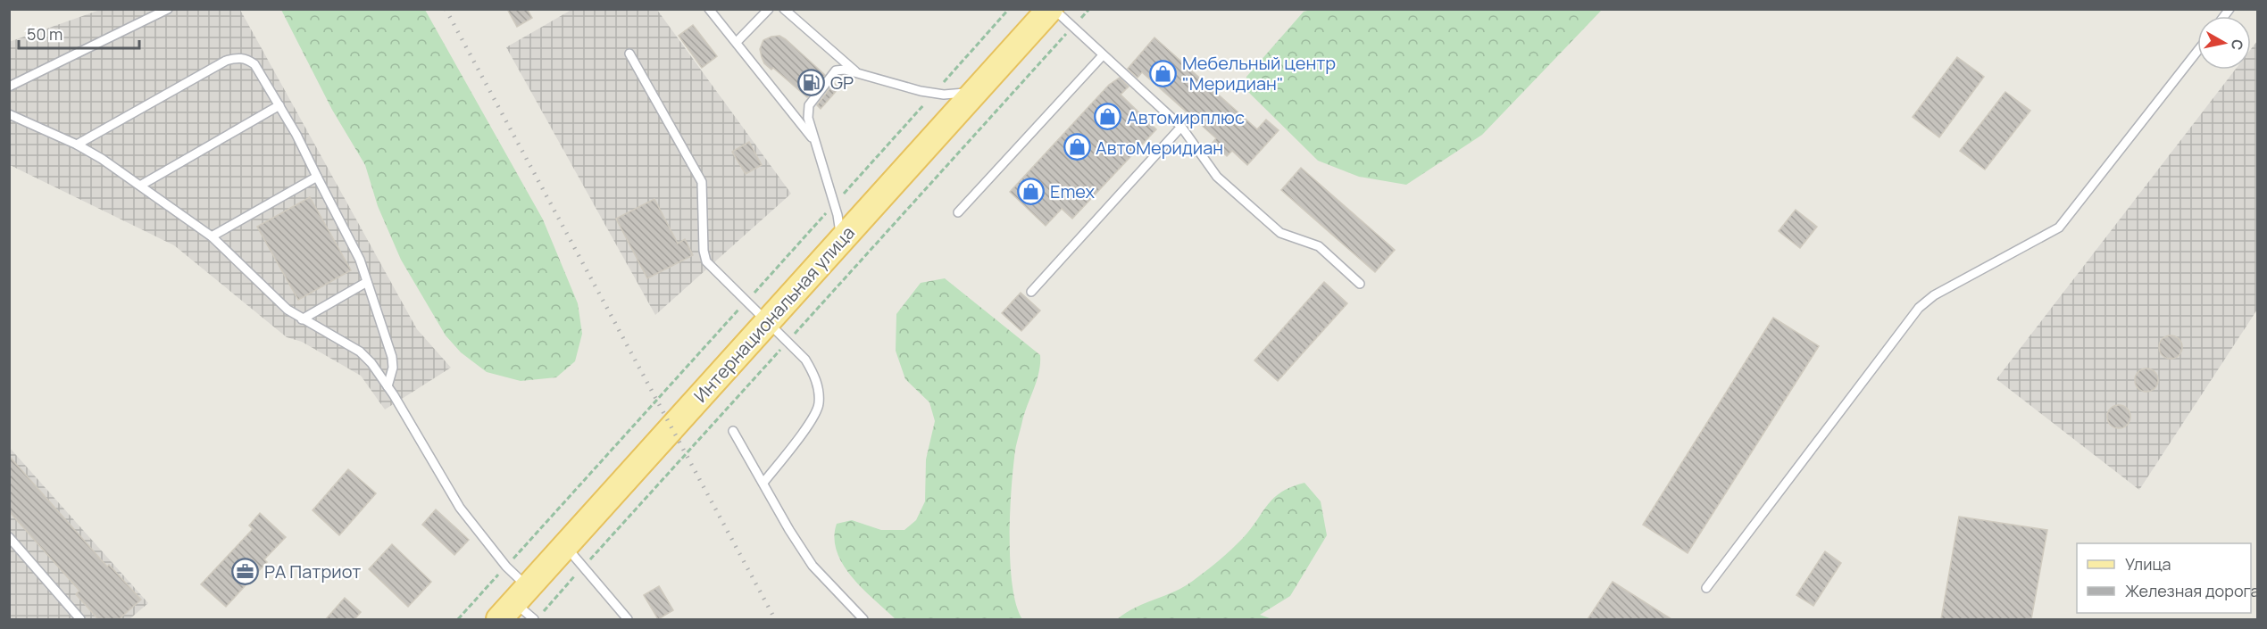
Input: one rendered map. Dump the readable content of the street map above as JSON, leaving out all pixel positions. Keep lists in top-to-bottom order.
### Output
{
  "streets": {
    "main road": ["Интернациональная улица"]
  },
  "places": {
    "shop": [
      "Мебельный центр \"Меридиан\"",
      "Автомирплюс",
      "АвтоМеридиан",
      "Emex"
    ],
    "fuel station": ["GP"],
    "office": ["РА Патриот"]
  },
  "legend": ["Улица", "Железная дорога"],
  "scale_bar": "50 m",
  "north": "right"
}
